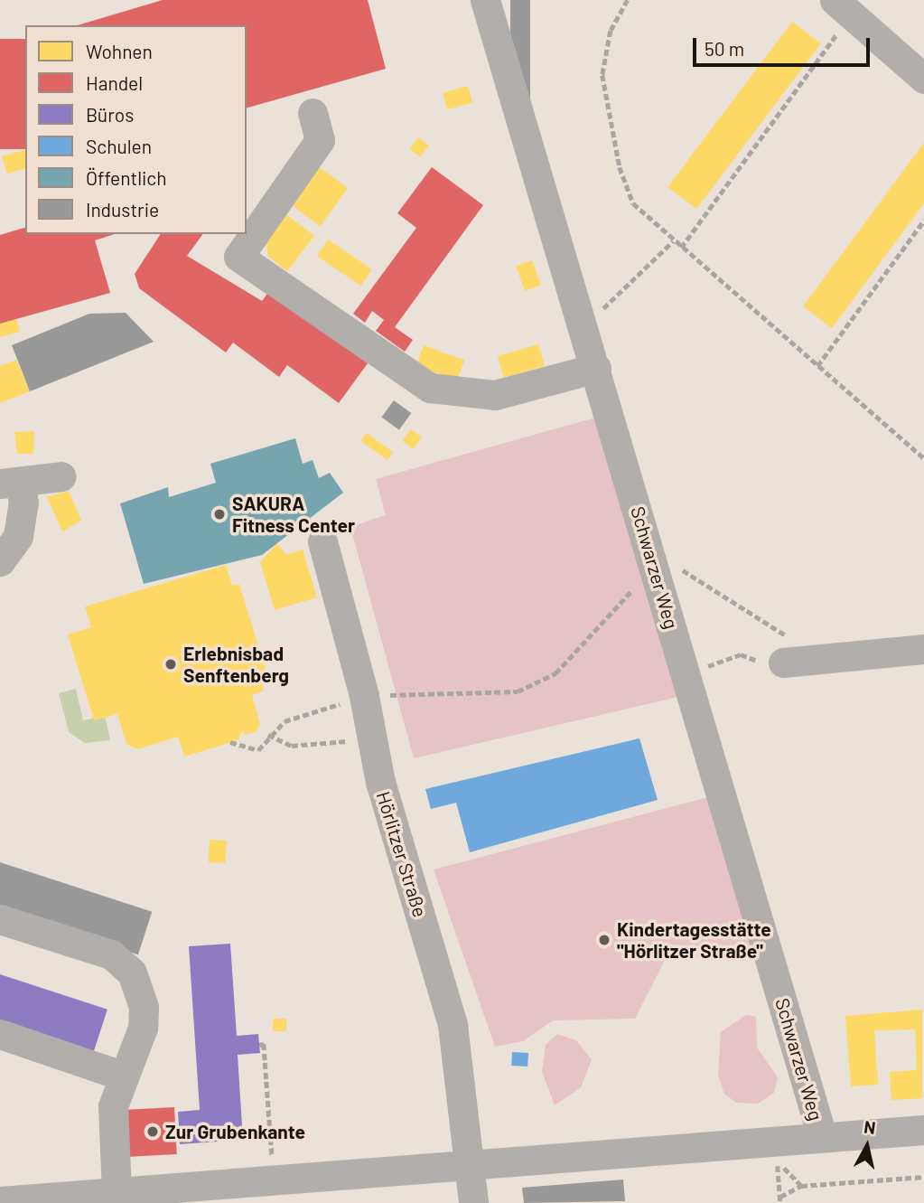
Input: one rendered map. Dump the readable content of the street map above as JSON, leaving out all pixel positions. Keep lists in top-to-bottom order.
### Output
{
  "streets": {
    "street": ["Schwarzer Weg", "Hörlitzer Straße"]
  },
  "places": [
    "SAKURA Fitness Center",
    "Erlebnisbad Senftenberg",
    "Kindertagesstätte \"Hörlitzer Straße\"",
    "Zur Grubenkante"
  ],
  "legend": [
    "Wohnen",
    "Handel",
    "Büros",
    "Schulen",
    "Öffentlich",
    "Industrie"
  ],
  "scale_bar": "50 m",
  "north": "top"
}
